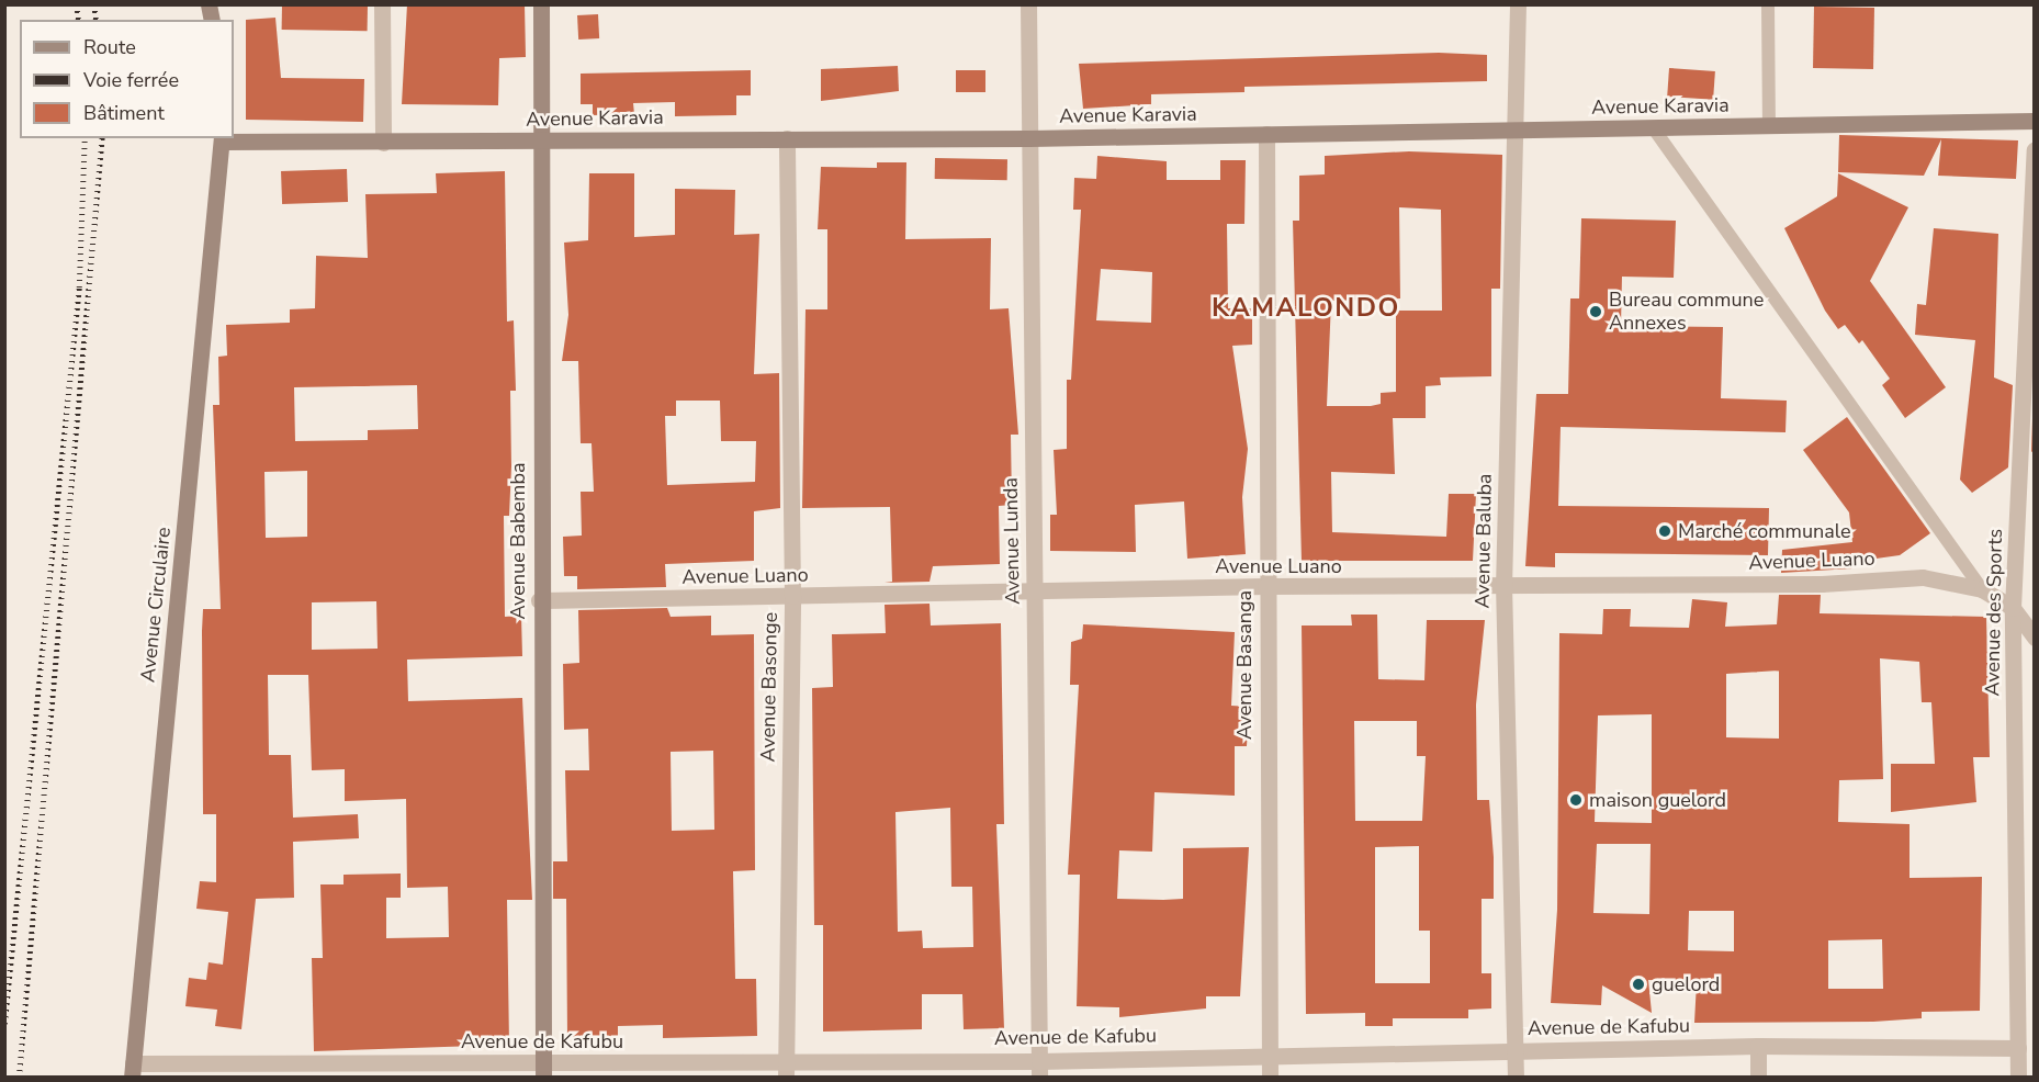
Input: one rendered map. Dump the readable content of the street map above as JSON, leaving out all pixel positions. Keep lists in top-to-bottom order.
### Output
{
  "streets": {
    "street": [
      "Avenue Karavia",
      "Avenue Babemba",
      "Avenue Lunda",
      "Avenue Baluba",
      "Avenue Luano",
      "Avenue Circulaire",
      "Avenue des Sports",
      "Avenue Basanga",
      "Avenue Basonge",
      "Avenue de Kafubu"
    ]
  },
  "crossings": [
    ["Avenue Karavia", "Avenue Babemba"],
    ["Avenue Karavia", "Avenue Lunda"],
    ["Avenue Karavia", "Avenue Baluba"],
    ["Avenue Karavia", "Avenue Circulaire"],
    ["Avenue Karavia", "Avenue Basanga"],
    ["Avenue Karavia", "Avenue Basonge"],
    ["Avenue Babemba", "Avenue Luano"],
    ["Avenue Babemba", "Avenue de Kafubu"],
    ["Avenue Lunda", "Avenue Luano"],
    ["Avenue Lunda", "Avenue de Kafubu"],
    ["Avenue Baluba", "Avenue Luano"],
    ["Avenue Baluba", "Avenue de Kafubu"],
    ["Avenue Luano", "Avenue des Sports"],
    ["Avenue Luano", "Avenue Basanga"],
    ["Avenue Luano", "Avenue Basonge"],
    ["Avenue Circulaire", "Avenue de Kafubu"],
    ["Avenue des Sports", "Avenue de Kafubu"],
    ["Avenue Basanga", "Avenue de Kafubu"],
    ["Avenue Basonge", "Avenue de Kafubu"]
  ],
  "districts": ["KAMALONDO"],
  "places": [
    "Bureau commune Annexes",
    "Marché communale",
    "maison guelord",
    "guelord"
  ],
  "legend": ["Route", "Voie ferrée", "Bâtiment"]
}
